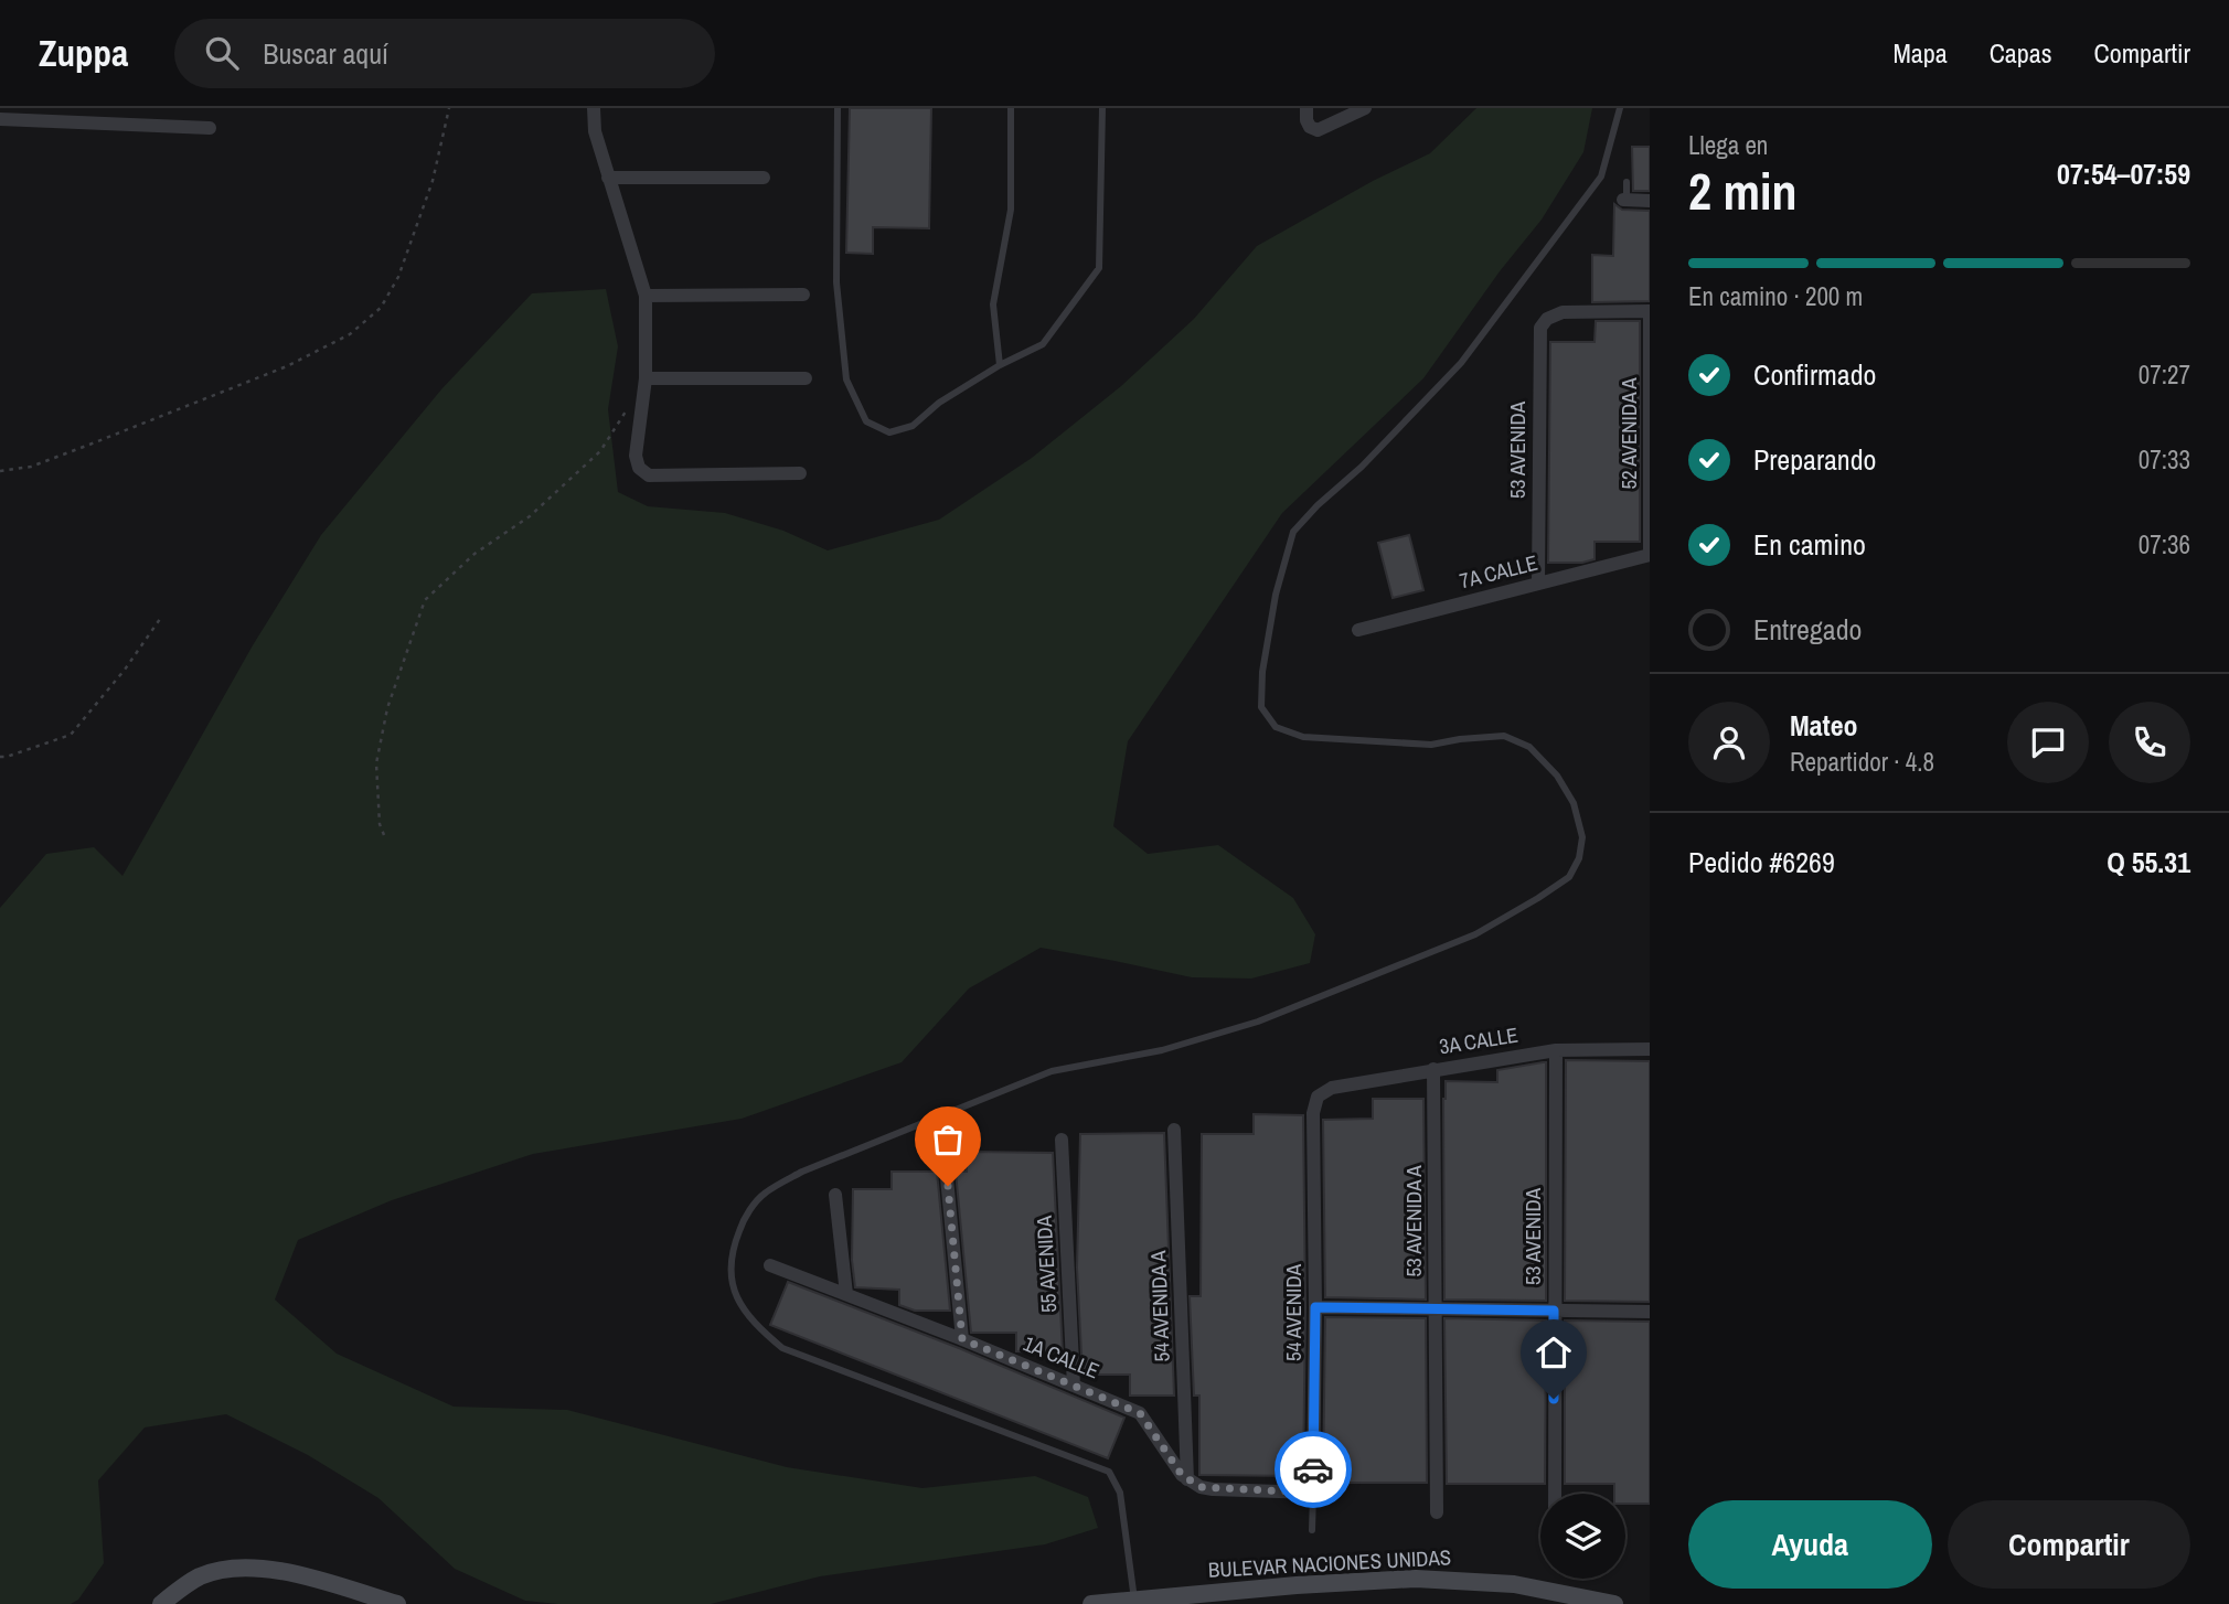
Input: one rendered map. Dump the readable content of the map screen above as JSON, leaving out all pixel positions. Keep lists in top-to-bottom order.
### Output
{
  "streets": {
    "main road": ["BULEVAR NACIONES UNIDAS"],
    "street": [
      "52 AVENIDA A",
      "53 AVENIDA",
      "7A CALLE",
      "3A CALLE",
      "53 AVENIDA A",
      "55 AVENIDA",
      "54 AVENIDA A",
      "54 AVENIDA",
      "1A CALLE"
    ]
  },
  "crossings": [
    ["52 AVENIDA A", "53 AVENIDA"],
    ["52 AVENIDA A", "7A CALLE"],
    ["53 AVENIDA", "7A CALLE"],
    ["53 AVENIDA", "3A CALLE"],
    ["3A CALLE", "53 AVENIDA A"],
    ["3A CALLE", "54 AVENIDA"],
    ["55 AVENIDA", "1A CALLE"],
    ["54 AVENIDA A", "1A CALLE"]
  ],
  "page": {
    "header": "Zuppa",
    "search": "Buscar aquí",
    "nav": ["Mapa", "Capas", "Compartir"],
    "heading": ["2 min", "Llega en", "07:54–07:59"],
    "panel": [
      "Mateo",
      "Repartidor · 4.8",
      "Pedido #6269",
      "Q 55.31"
    ],
    "bar": "En camino · 200 m",
    "list": [
      ["Confirmado", "07:27"],
      ["Preparando", "07:33"],
      ["En camino", "07:36"],
      "Entregado"
    ],
    "buttons": ["Ayuda", "Compartir"]
  }
}
